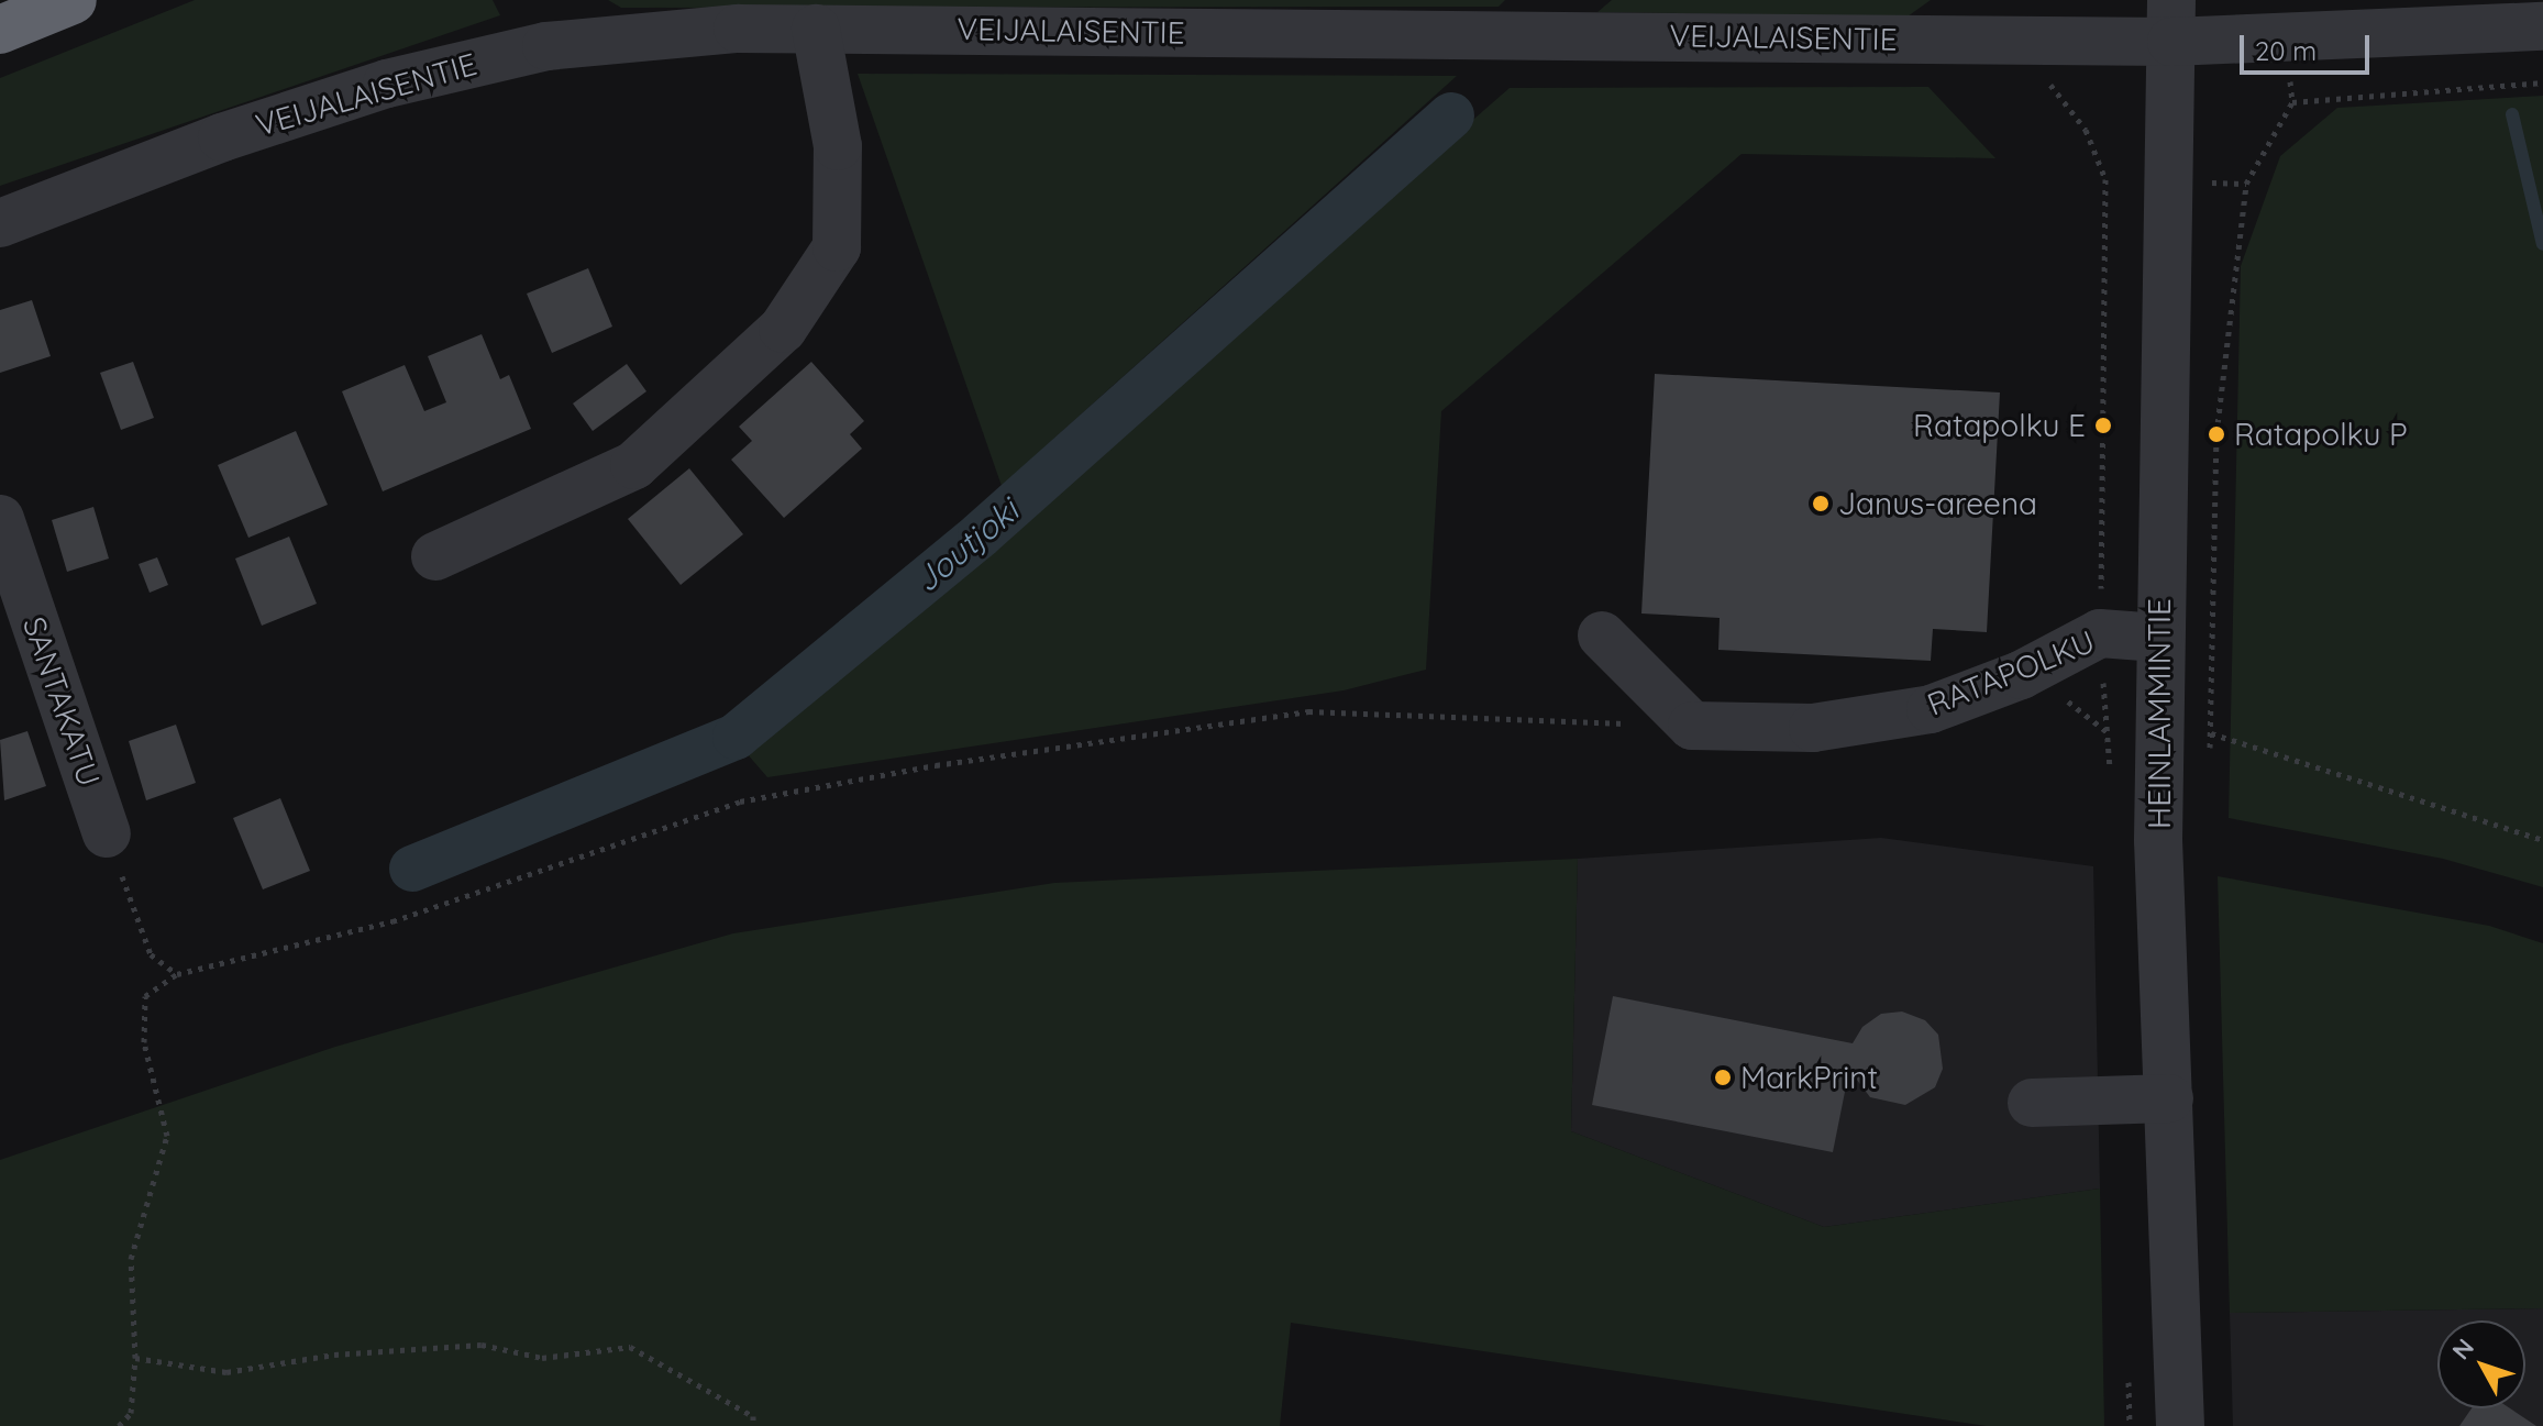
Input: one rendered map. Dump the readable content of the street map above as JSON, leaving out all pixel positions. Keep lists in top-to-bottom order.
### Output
{
  "streets": {
    "street": [
      "VEIJALAISENTIE",
      "RATAPOLKU",
      "SANTAKATU",
      "HEINLAMMINTIE"
    ]
  },
  "crossings": [
    ["VEIJALAISENTIE", "HEINLAMMINTIE"],
    ["RATAPOLKU", "HEINLAMMINTIE"]
  ],
  "water": ["Joutjoki"],
  "places": [
    "Ratapolku E",
    "Ratapolku P",
    "Janus-areena",
    "MarkPrint"
  ],
  "scale_bar": "20 m",
  "north": "top left"
}
